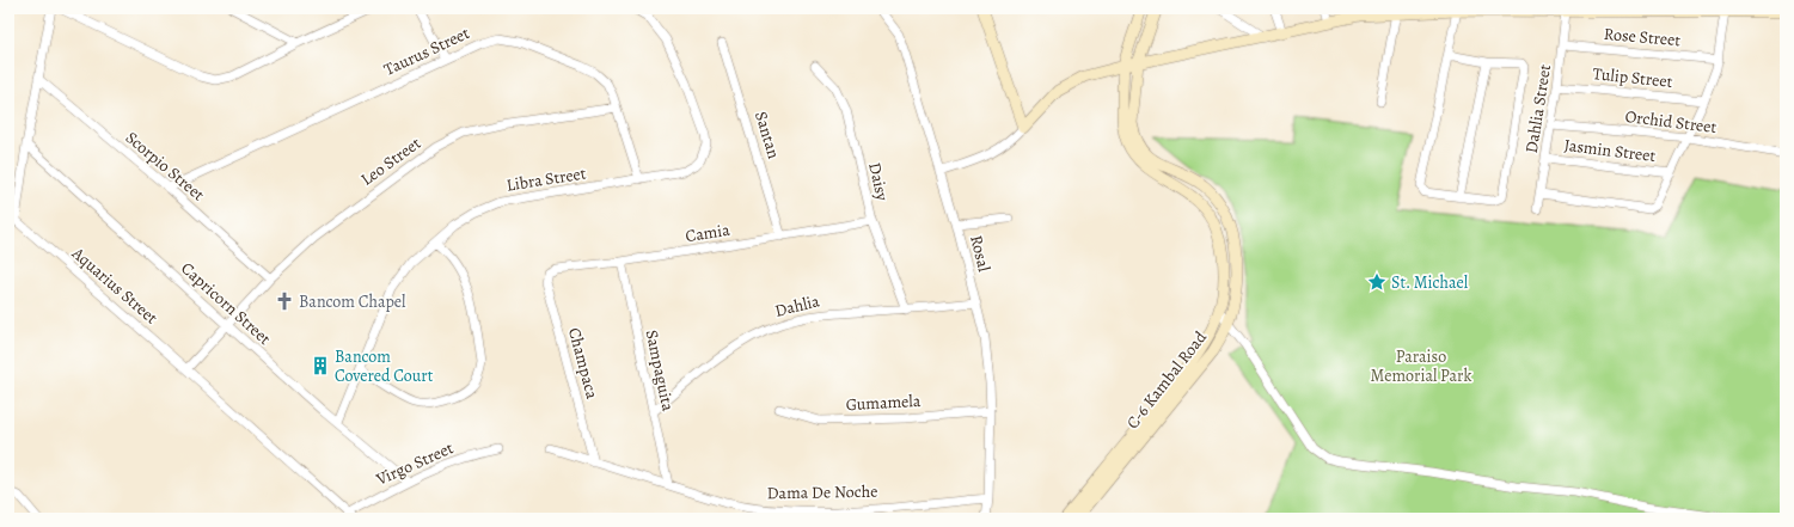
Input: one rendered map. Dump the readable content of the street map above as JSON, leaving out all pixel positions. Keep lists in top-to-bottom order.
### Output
{
  "streets": {
    "main road": ["C-6 Kambal Road"],
    "street": [
      "Rose Street",
      "Taurus Street",
      "Tulip Street",
      "Dahlia Street",
      "Orchid Street",
      "Santan",
      "Jasmin Street",
      "Leo Street",
      "Scorpio Street",
      "Libra Street",
      "Daisy",
      "Camia",
      "Rosal",
      "Aquarius Street",
      "Capricorn Street",
      "Dahlia",
      "Champaca",
      "Sampaguita",
      "Gumamela",
      "Virgo Street",
      "Dama De Noche"
    ]
  },
  "crossings": [
    ["Rose Street", "Dahlia Street"],
    ["Taurus Street", "Leo Street"],
    ["Taurus Street", "Scorpio Street"],
    ["Taurus Street", "Libra Street"],
    ["Tulip Street", "Dahlia Street"],
    ["Dahlia Street", "Orchid Street"],
    ["Dahlia Street", "Jasmin Street"],
    ["Santan", "Camia"],
    ["Leo Street", "Scorpio Street"],
    ["Leo Street", "Aquarius Street"],
    ["Leo Street", "Capricorn Street"],
    ["Scorpio Street", "Aquarius Street"],
    ["Libra Street", "Capricorn Street"],
    ["Daisy", "Camia"],
    ["Daisy", "Dahlia"],
    ["Camia", "Champaca"],
    ["Camia", "Sampaguita"],
    ["Rosal", "Dahlia"],
    ["Rosal", "Gumamela"],
    ["Rosal", "Dama De Noche"],
    ["Aquarius Street", "Capricorn Street"],
    ["Aquarius Street", "Virgo Street"],
    ["Capricorn Street", "Virgo Street"],
    ["Dahlia", "Sampaguita"],
    ["Champaca", "Dama De Noche"],
    ["Sampaguita", "Dama De Noche"]
  ],
  "parks": ["Paraiso Memorial Park"],
  "places": {
    "place": ["St. Michael"],
    "church": ["Bancom Chapel"],
    "building": ["Bancom Covered Court"]
  }
}
